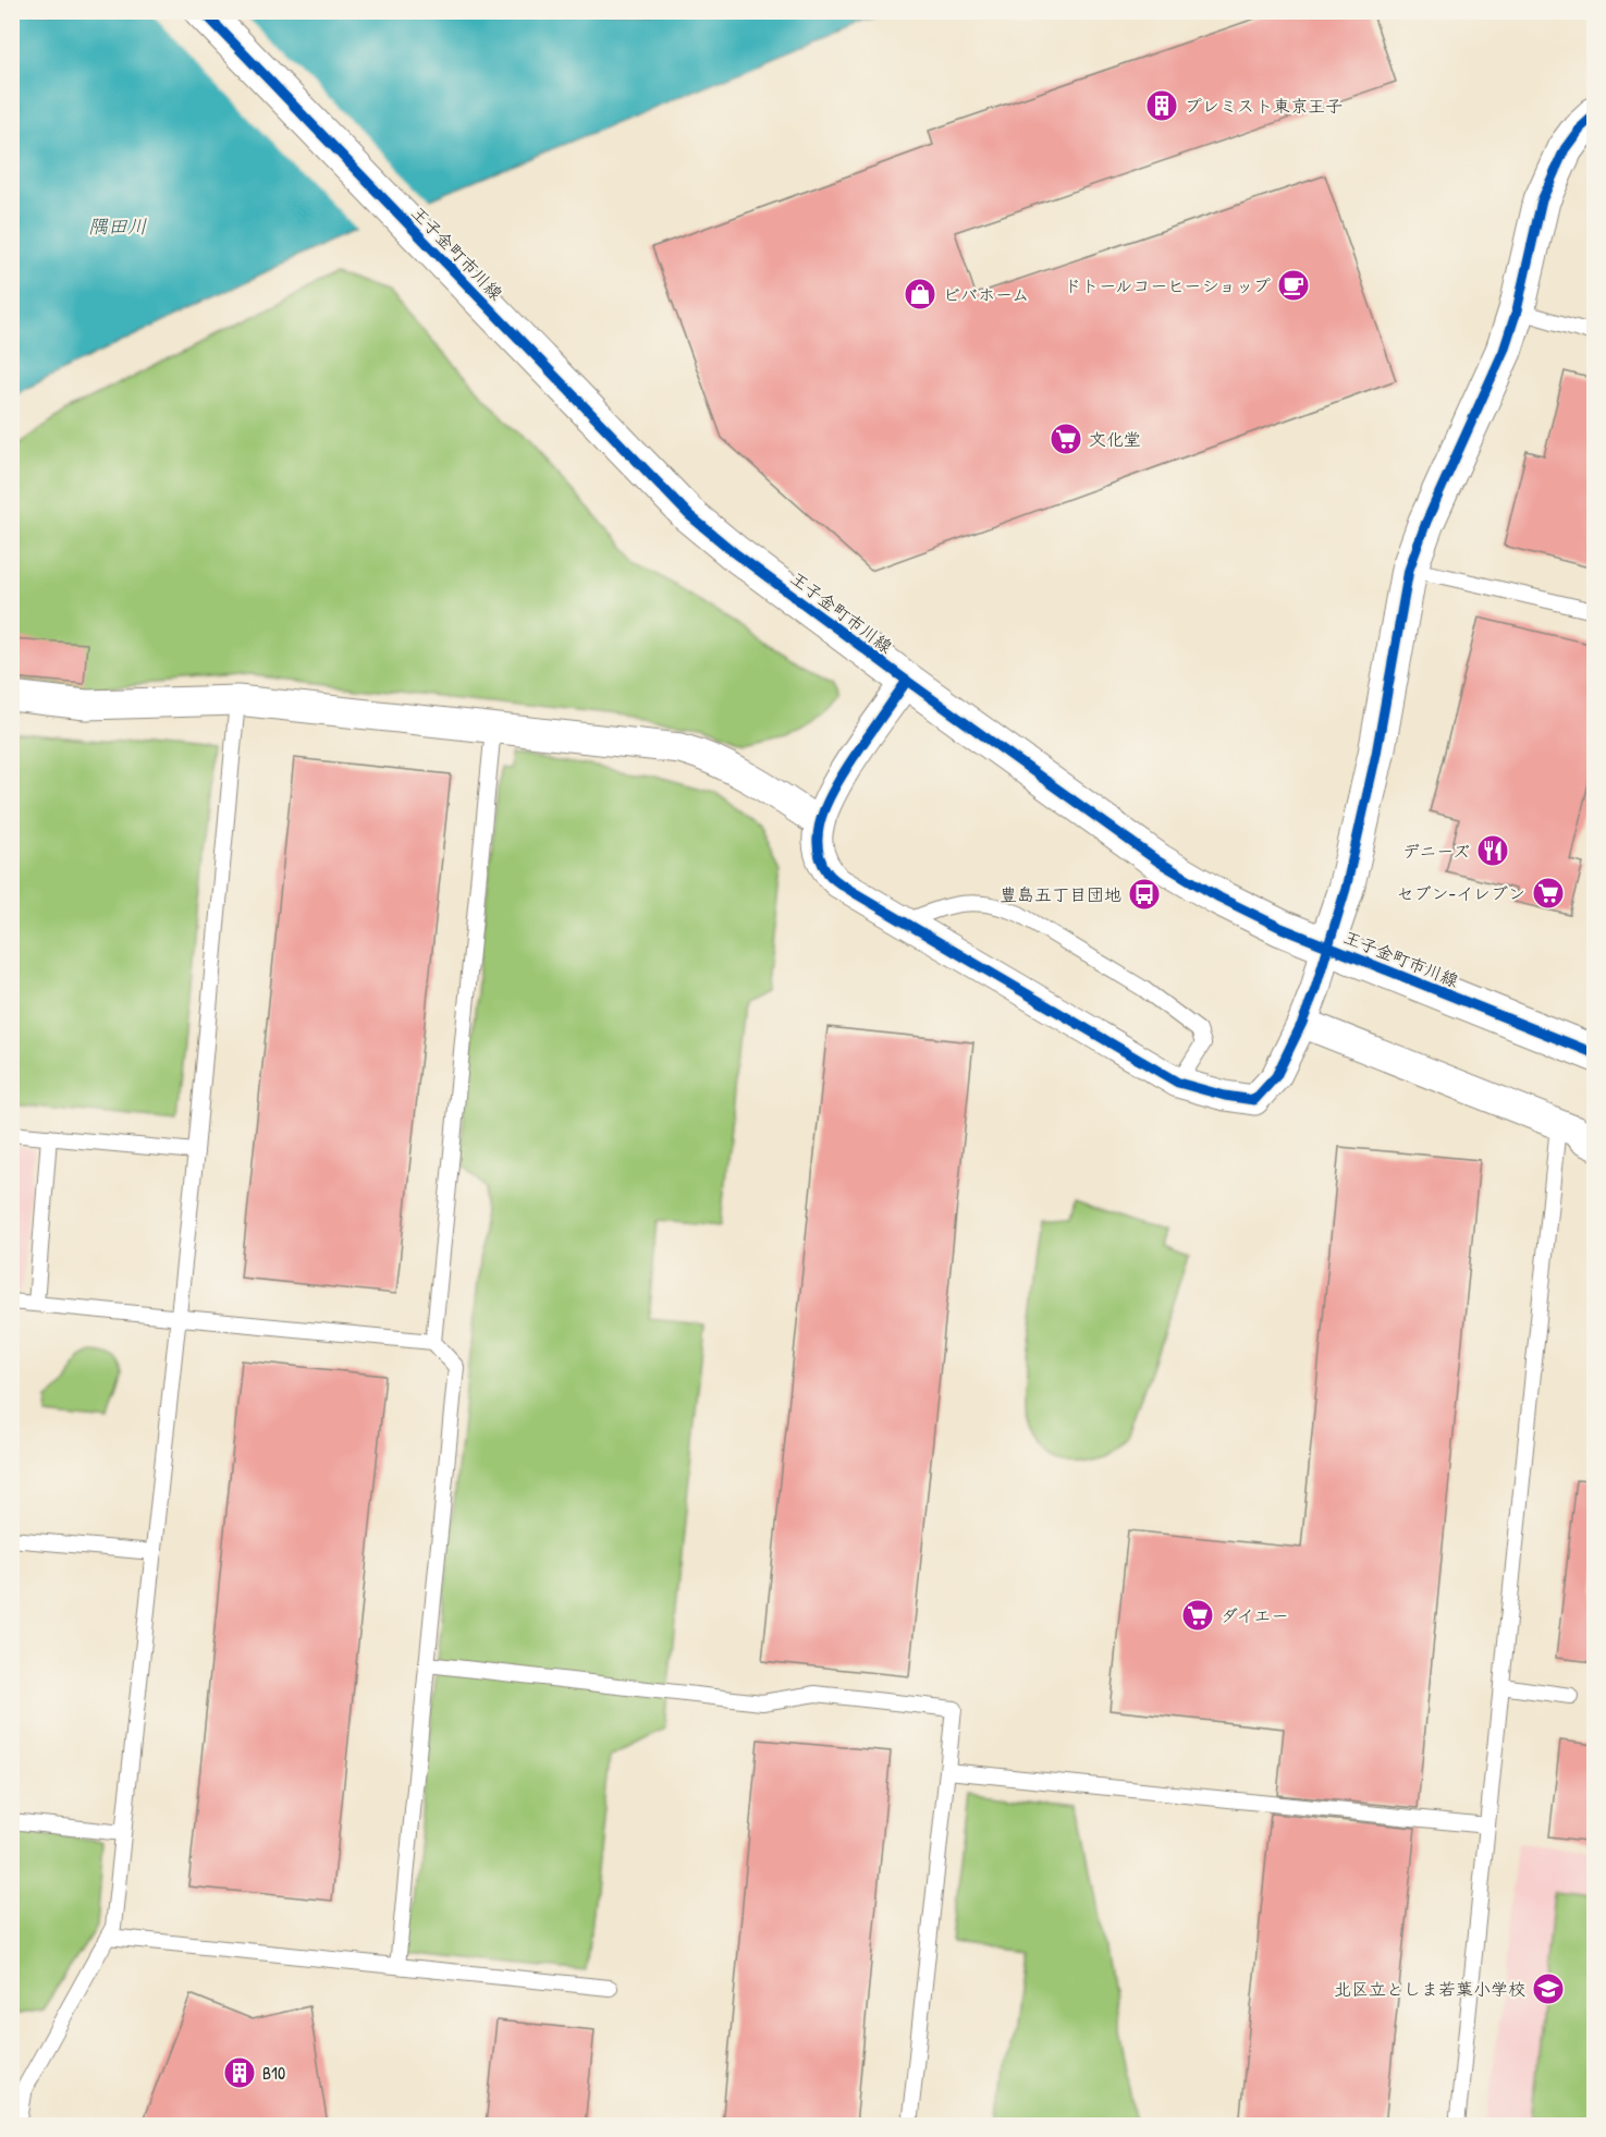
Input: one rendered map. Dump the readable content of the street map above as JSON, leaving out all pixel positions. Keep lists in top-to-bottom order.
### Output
{
  "streets": {
    "main road": ["王子金町市川線"]
  },
  "water": ["隅田川"],
  "places": {
    "building": ["プレミスト東京王子", "B10"],
    "cafe": ["ドトールコーヒーショップ"],
    "shop": ["ビバホーム"],
    "supermarket": ["文化堂", "セブン-イレブン", "ダイエー"],
    "restaurant": ["デニーズ"],
    "bus stop": ["豊島五丁目団地"],
    "school or university": ["北区立としま若葉小学校"]
  }
}
